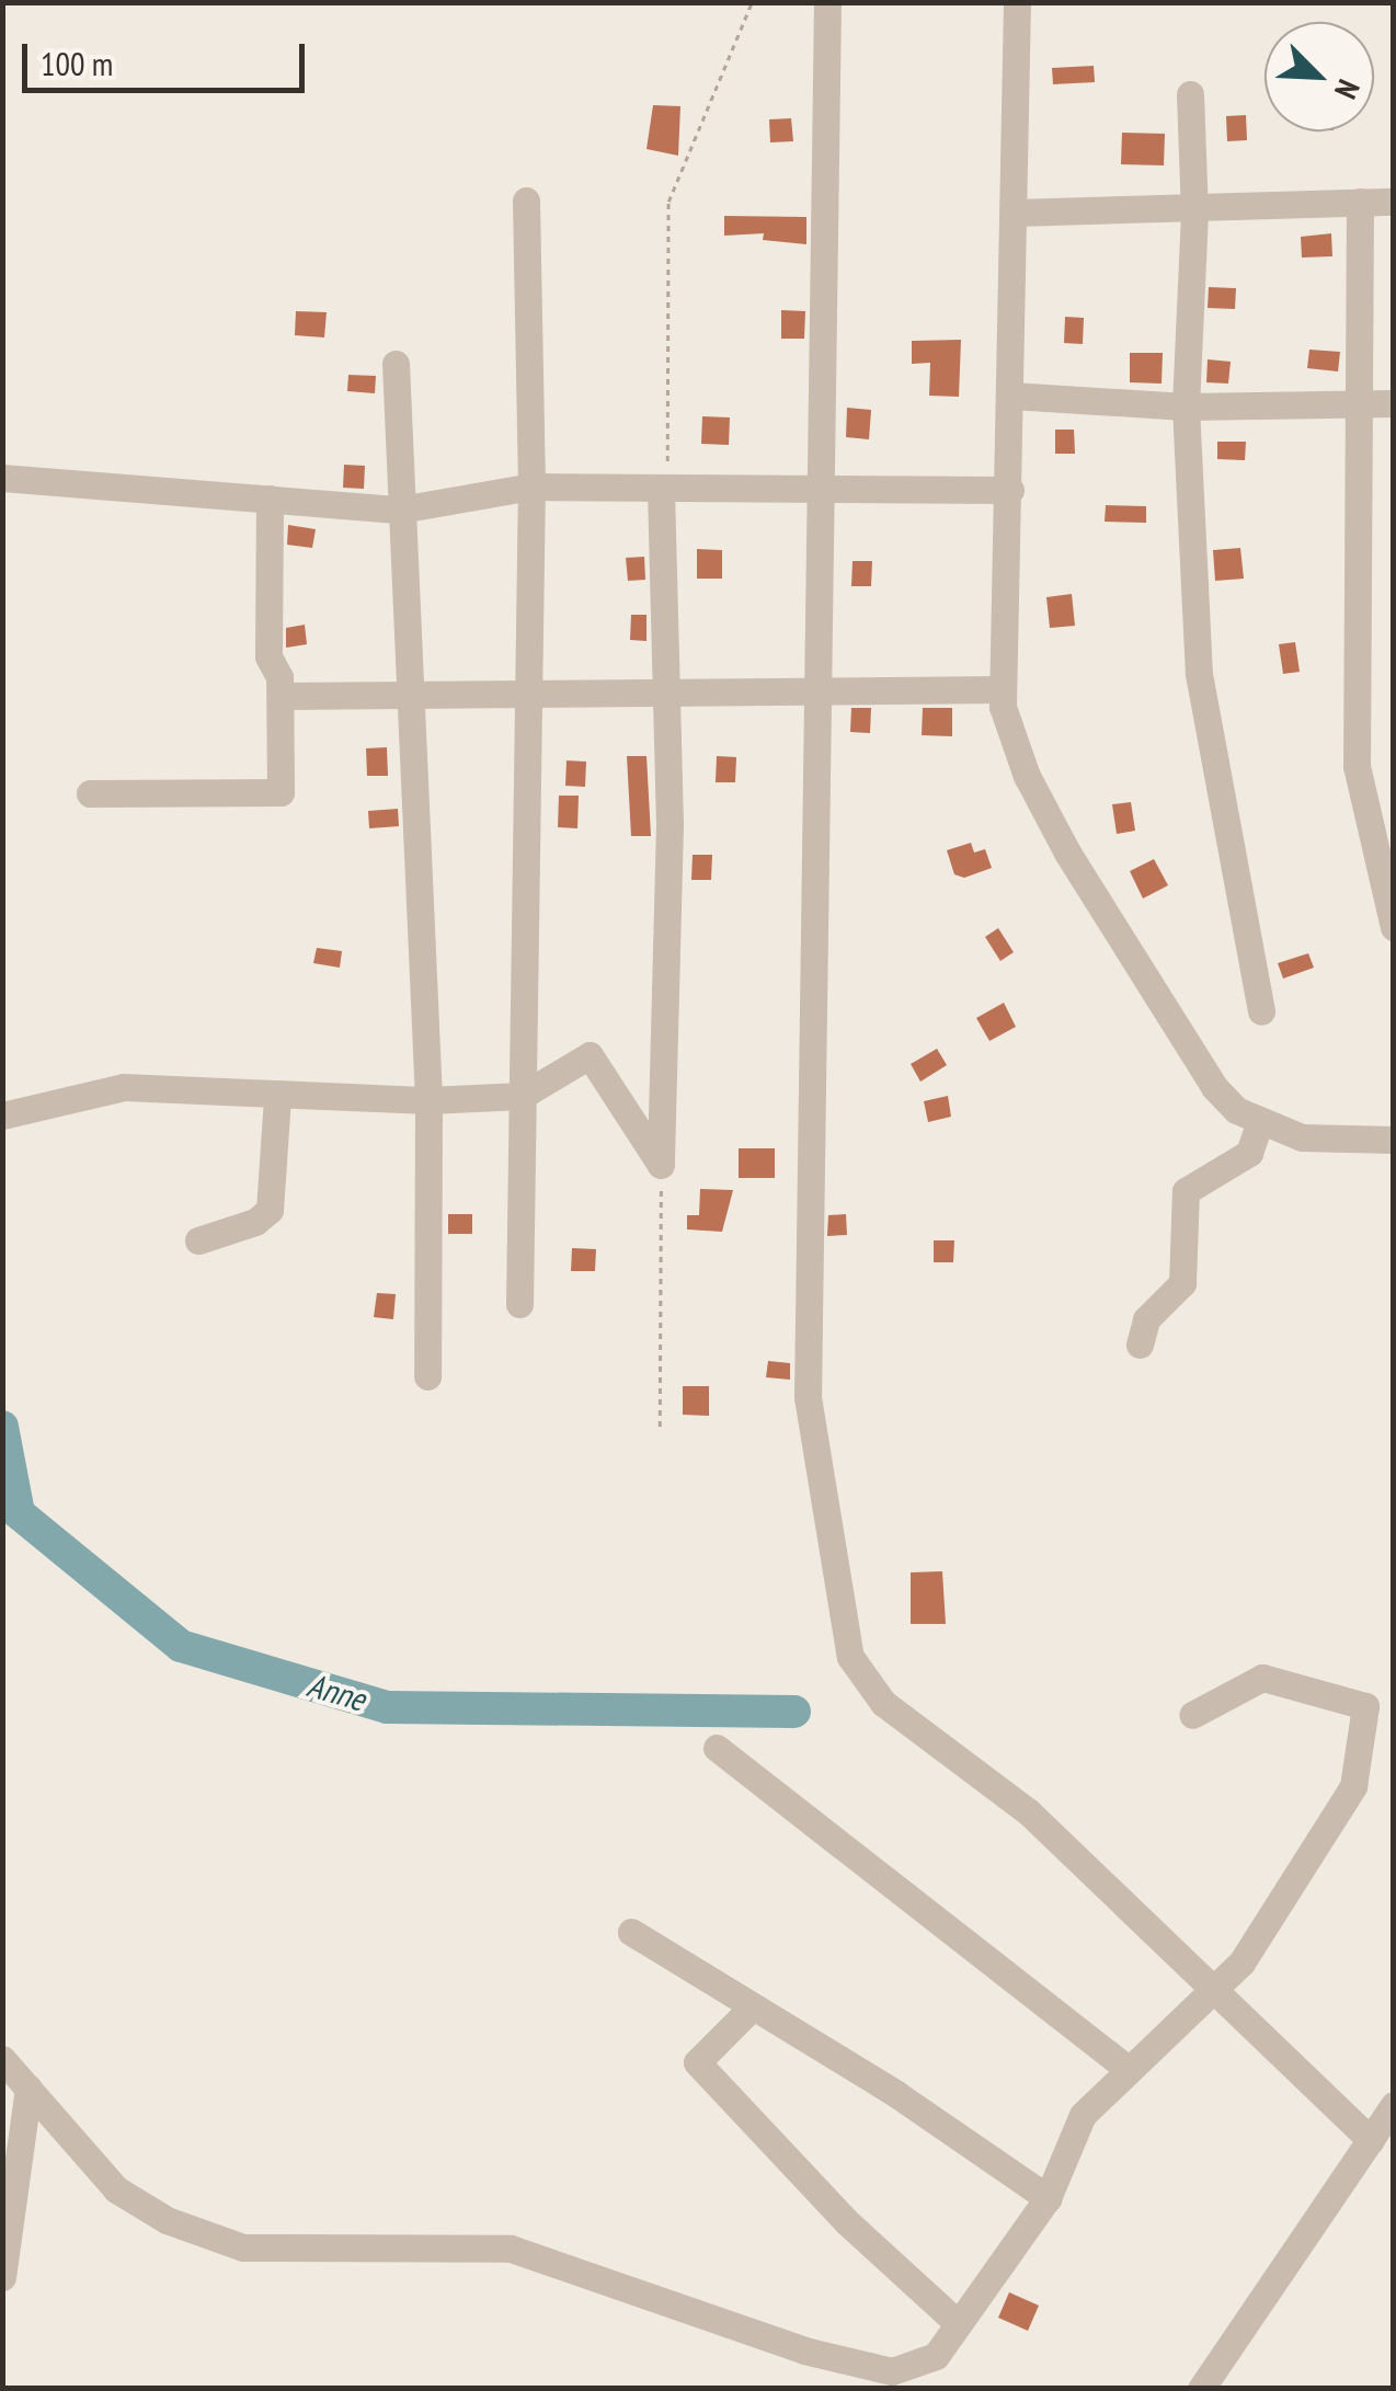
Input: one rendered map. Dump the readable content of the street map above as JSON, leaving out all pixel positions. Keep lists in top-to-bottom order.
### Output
{
  "water": ["Anne"],
  "scale_bar": "100 m",
  "north": "bottom right"
}
